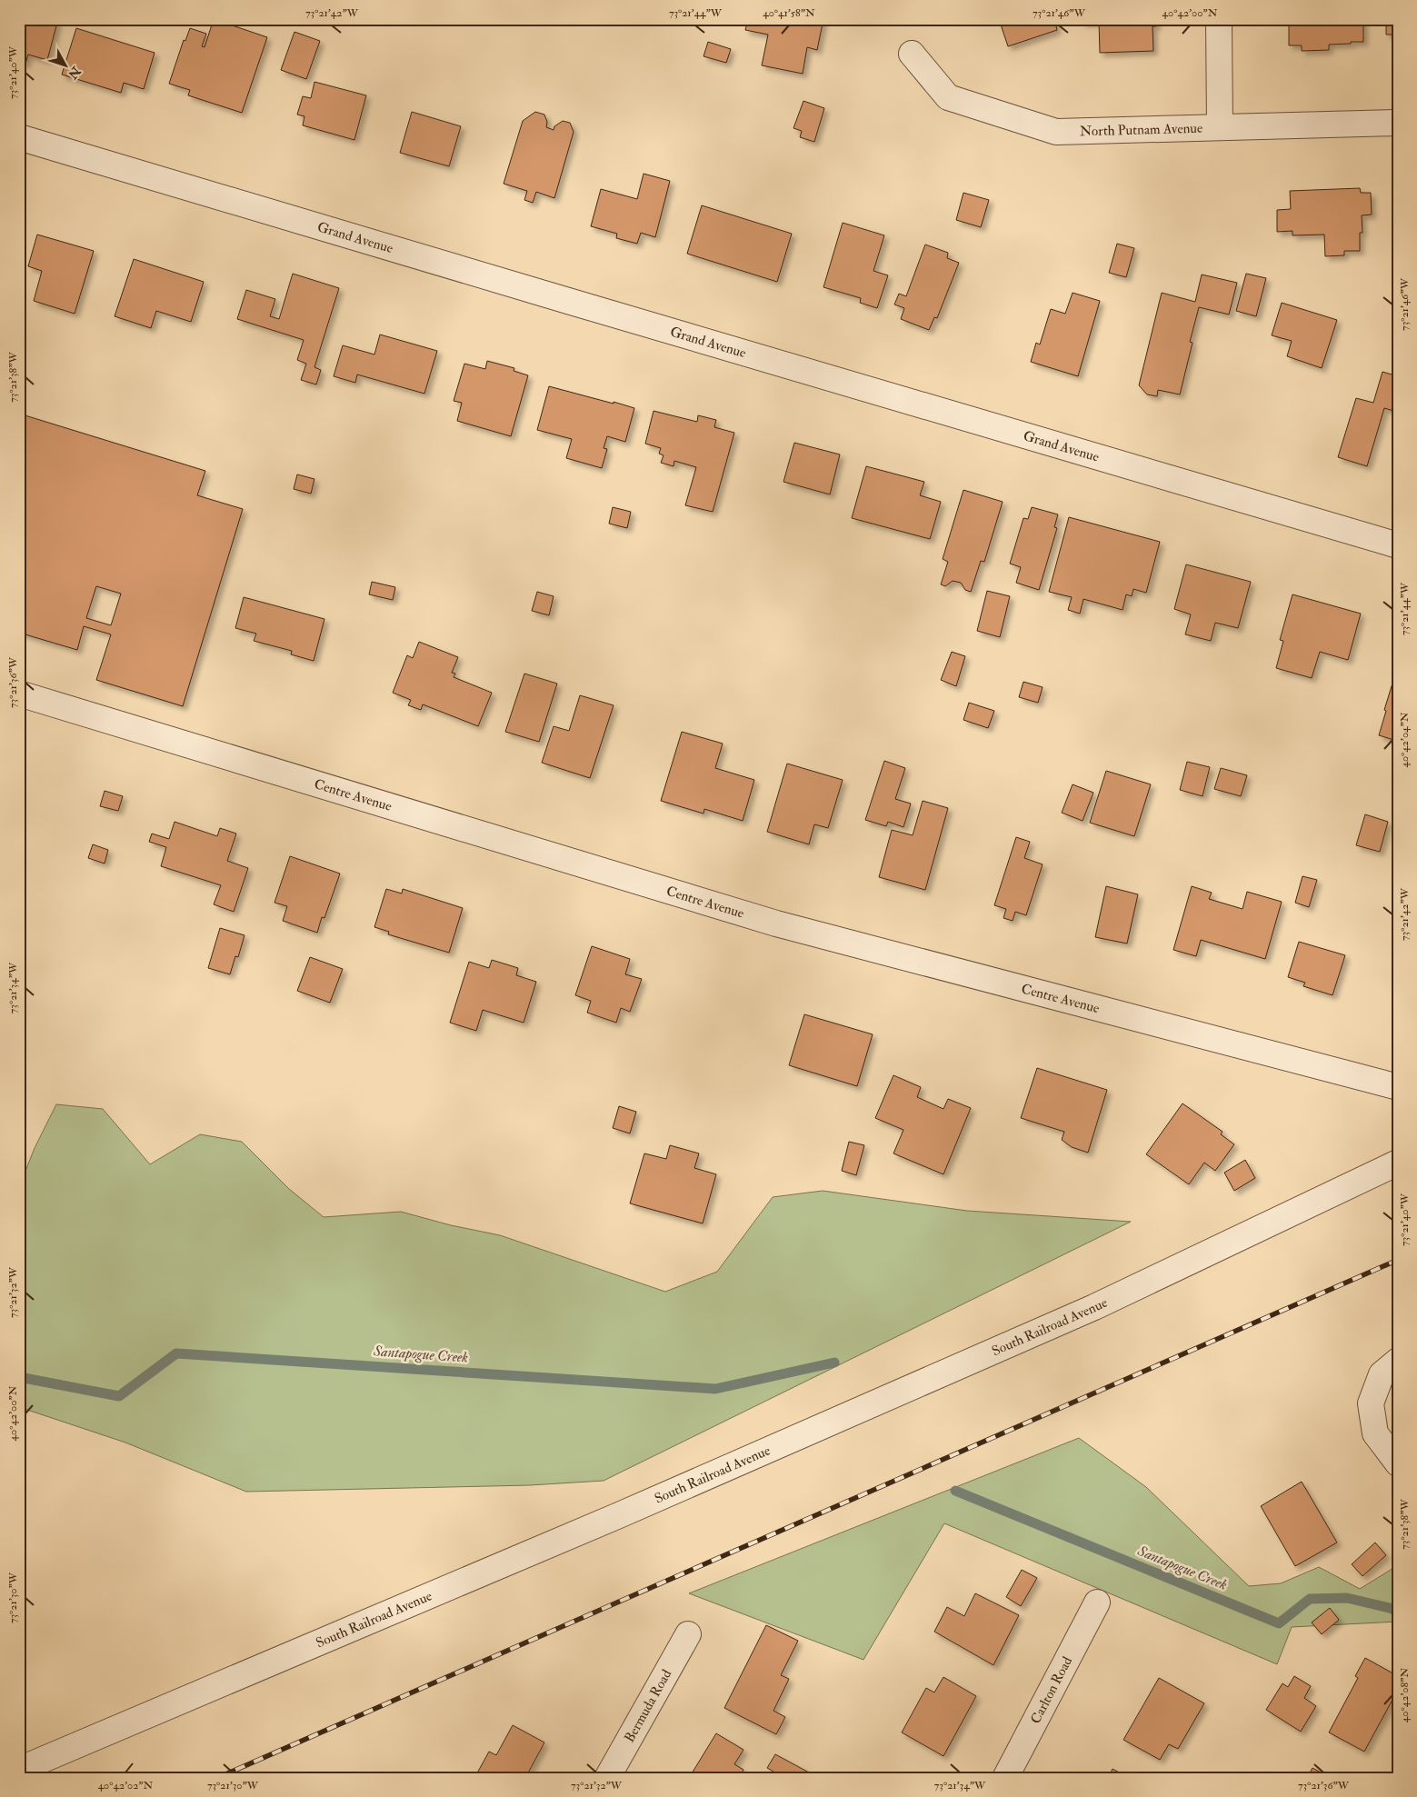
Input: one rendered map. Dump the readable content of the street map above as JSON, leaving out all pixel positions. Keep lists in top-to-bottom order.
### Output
{
  "streets": {
    "street": [
      "North Putnam Avenue",
      "Grand Avenue",
      "Centre Avenue",
      "South Railroad Avenue",
      "Carlton Road",
      "Bermuda Road"
    ]
  },
  "water": ["Santapogue Creek"],
  "north": "bottom right",
  "coordinates": [
    "73°21'42\"W",
    "73°21'44\"W",
    "40°41'58\"N",
    "73°21'46\"W",
    "40°42'00\"N",
    "73°21'40\"W",
    "73°21'38\"W",
    "73°21'36\"W",
    "40°42'04\"N",
    "73°21'34\"W",
    "73°21'32\"W",
    "73°21'30\"W",
    "40°42'08\"N",
    "40°42'02\"N"
  ]
}
